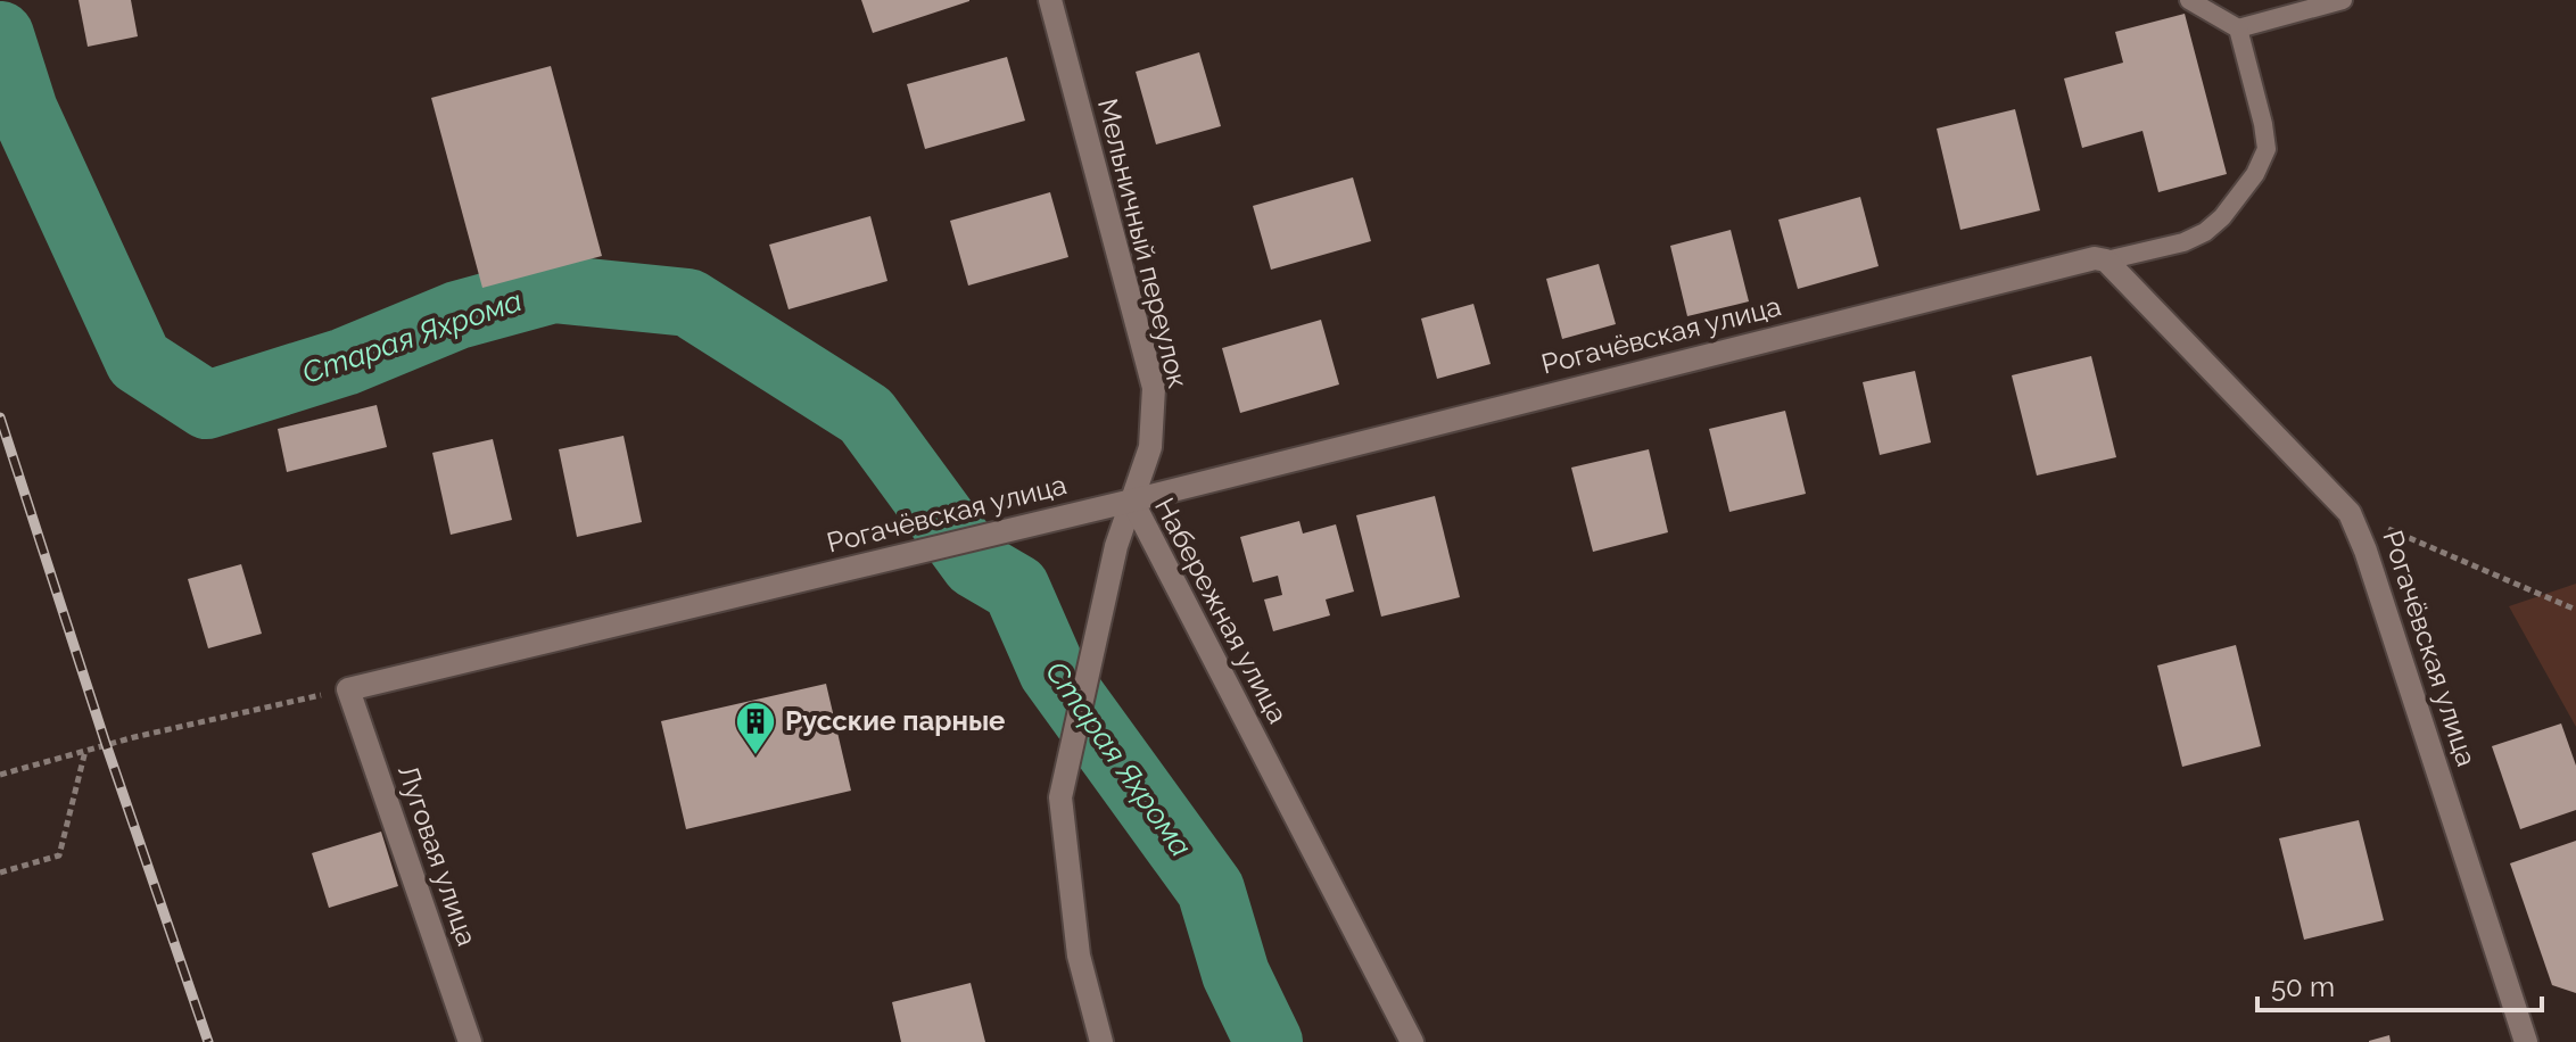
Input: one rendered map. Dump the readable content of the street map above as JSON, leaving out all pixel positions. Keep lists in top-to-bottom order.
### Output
{
  "streets": {
    "street": [
      "Мельничный переулок",
      "Рогачёвская улица",
      "Набережная улица",
      "Луговая улица"
    ]
  },
  "crossings": [
    ["Мельничный переулок", "Рогачёвская улица"],
    ["Мельничный переулок", "Набережная улица"],
    ["Рогачёвская улица", "Набережная улица"],
    ["Рогачёвская улица", "Луговая улица"]
  ],
  "water": ["Старая Яхрома"],
  "places": {
    "building": ["Русские парные"]
  },
  "scale_bar": "50 m"
}
